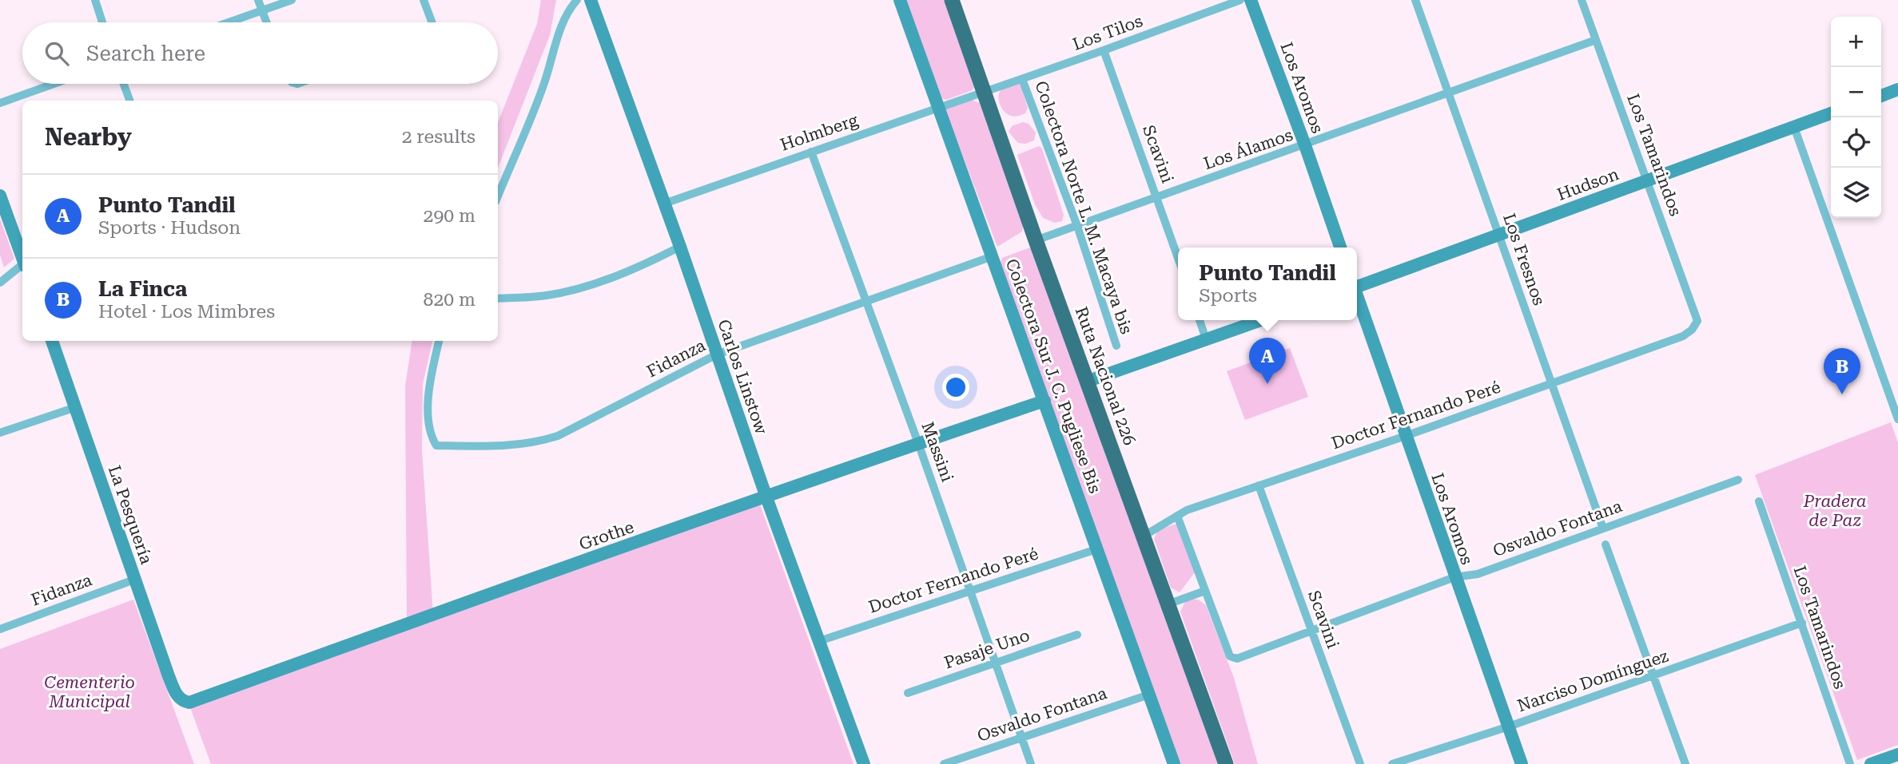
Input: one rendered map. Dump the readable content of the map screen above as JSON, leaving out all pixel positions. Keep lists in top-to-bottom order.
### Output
{
  "streets": {
    "highway": ["Ruta Nacional 226"],
    "street": [
      "Los Tilos",
      "Los Aromos",
      "Holmberg",
      "Los Álamos",
      "Scavini",
      "Los Tamarindos",
      "Hudson",
      "Colectora Norte L. M. Macaya bis",
      "Los Fresnos",
      "Fidanza",
      "Colectora Sur J. C. Pugliese Bis",
      "Carlos Linstow",
      "Doctor Fernando Peré",
      "Massini",
      "La Pesquería",
      "Osvaldo Fontana",
      "Grothe",
      "Pasaje Uno",
      "Narciso Domínguez"
    ]
  },
  "crossings": [
    ["Los Tilos", "Holmberg"],
    ["Los Tilos", "Scavini"],
    ["Los Tilos", "Colectora Norte L. M. Macaya bis"],
    ["Los Tilos", "Ruta Nacional 226"],
    ["Los Aromos", "Los Álamos"],
    ["Los Aromos", "Doctor Fernando Peré"],
    ["Los Aromos", "Osvaldo Fontana"],
    ["Los Aromos", "Narciso Domínguez"],
    ["Holmberg", "Colectora Sur J. C. Pugliese Bis"],
    ["Holmberg", "Ruta Nacional 226"],
    ["Holmberg", "Carlos Linstow"],
    ["Holmberg", "Massini"],
    ["Los Álamos", "Scavini"],
    ["Los Álamos", "Los Tamarindos"],
    ["Los Álamos", "Colectora Norte L. M. Macaya bis"],
    ["Los Álamos", "Los Fresnos"],
    ["Los Álamos", "Ruta Nacional 226"],
    ["Scavini", "Doctor Fernando Peré"],
    ["Scavini", "Osvaldo Fontana"],
    ["Los Tamarindos", "Hudson"],
    ["Los Tamarindos", "Doctor Fernando Peré"],
    ["Los Tamarindos", "Narciso Domínguez"],
    ["Hudson", "Los Fresnos"],
    ["Los Fresnos", "Doctor Fernando Peré"],
    ["Los Fresnos", "Osvaldo Fontana"],
    ["Fidanza", "Colectora Sur J. C. Pugliese Bis"],
    ["Fidanza", "Carlos Linstow"],
    ["Fidanza", "Massini"],
    ["Fidanza", "La Pesquería"],
    ["Colectora Sur J. C. Pugliese Bis", "Doctor Fernando Peré"],
    ["Colectora Sur J. C. Pugliese Bis", "Osvaldo Fontana"],
    ["Colectora Sur J. C. Pugliese Bis", "Grothe"],
    ["Ruta Nacional 226", "Doctor Fernando Peré"],
    ["Carlos Linstow", "Doctor Fernando Peré"],
    ["Carlos Linstow", "Grothe"],
    ["Doctor Fernando Peré", "Massini"],
    ["Massini", "Osvaldo Fontana"],
    ["Massini", "Grothe"],
    ["Massini", "Pasaje Uno"],
    ["La Pesquería", "Grothe"]
  ],
  "parks": ["Pradera de Paz", "Cementerio Municipal"],
  "page": {
    "map_buttons": ["+", "−"],
    "search": "Search here",
    "heading": ["Nearby", "2 results"],
    "list": [
      {
        "mark": "A",
        "name": "Punto Tandil",
        "note": "Sports · Hudson",
        "value": "290 m"
      },
      {
        "mark": "B",
        "name": "La Finca",
        "note": "Hotel · Los Mimbres",
        "value": "820 m"
      }
    ],
    "popup": ["Punto Tandil", "Sports"],
    "pins": ["A", "B"]
  }
}
